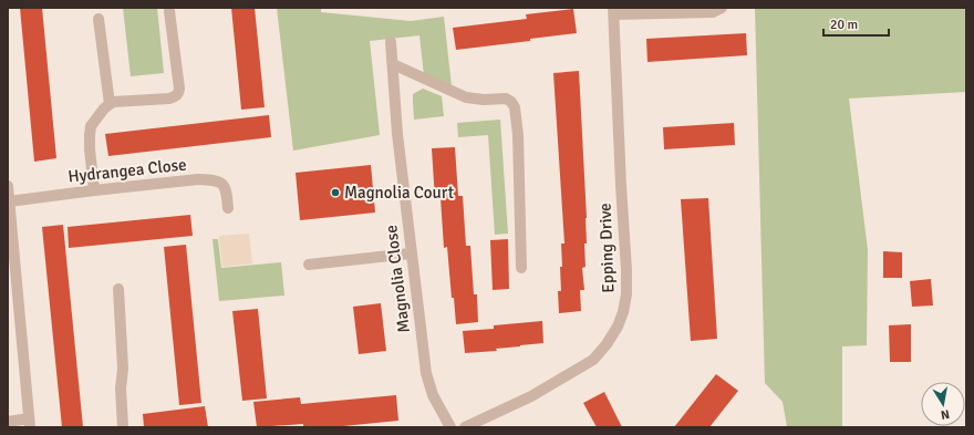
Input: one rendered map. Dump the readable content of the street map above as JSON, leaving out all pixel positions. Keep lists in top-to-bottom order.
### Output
{
  "streets": {
    "street": ["Hydrangea Close", "Epping Drive", "Magnolia Close"]
  },
  "places": ["Magnolia Court"],
  "scale_bar": "20 m",
  "north": "bottom"
}
